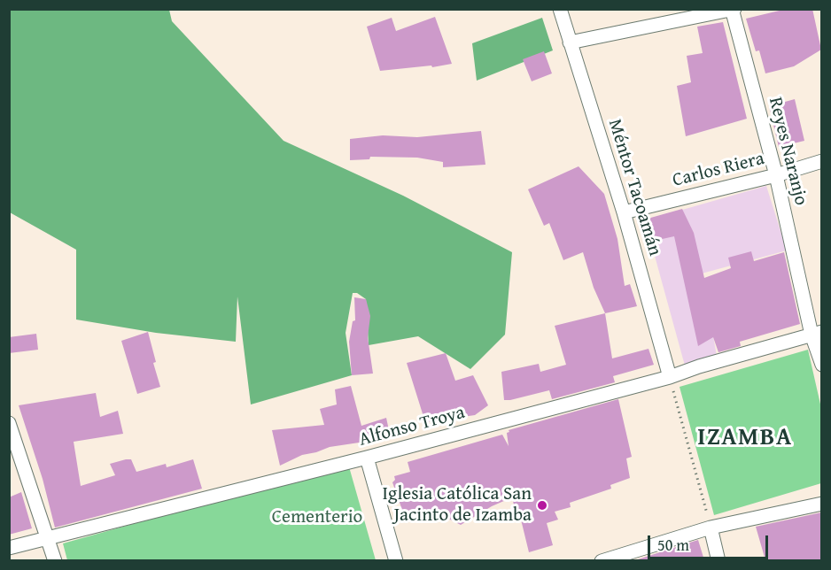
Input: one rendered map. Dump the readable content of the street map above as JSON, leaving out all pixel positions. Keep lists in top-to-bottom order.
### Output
{
  "streets": {
    "street": [
      "Reyes Naranjo",
      "Carlos Riera",
      "Méntor Tacoamán",
      "Alfonso Troya"
    ]
  },
  "crossings": [
    ["Reyes Naranjo", "Carlos Riera"],
    ["Reyes Naranjo", "Alfonso Troya"],
    ["Carlos Riera", "Méntor Tacoamán"],
    ["Méntor Tacoamán", "Alfonso Troya"]
  ],
  "districts": ["IZAMBA"],
  "parks": ["Cementerio"],
  "places": ["Iglesia Católica San Jacinto de Izamba"],
  "scale_bar": "50 m"
}
